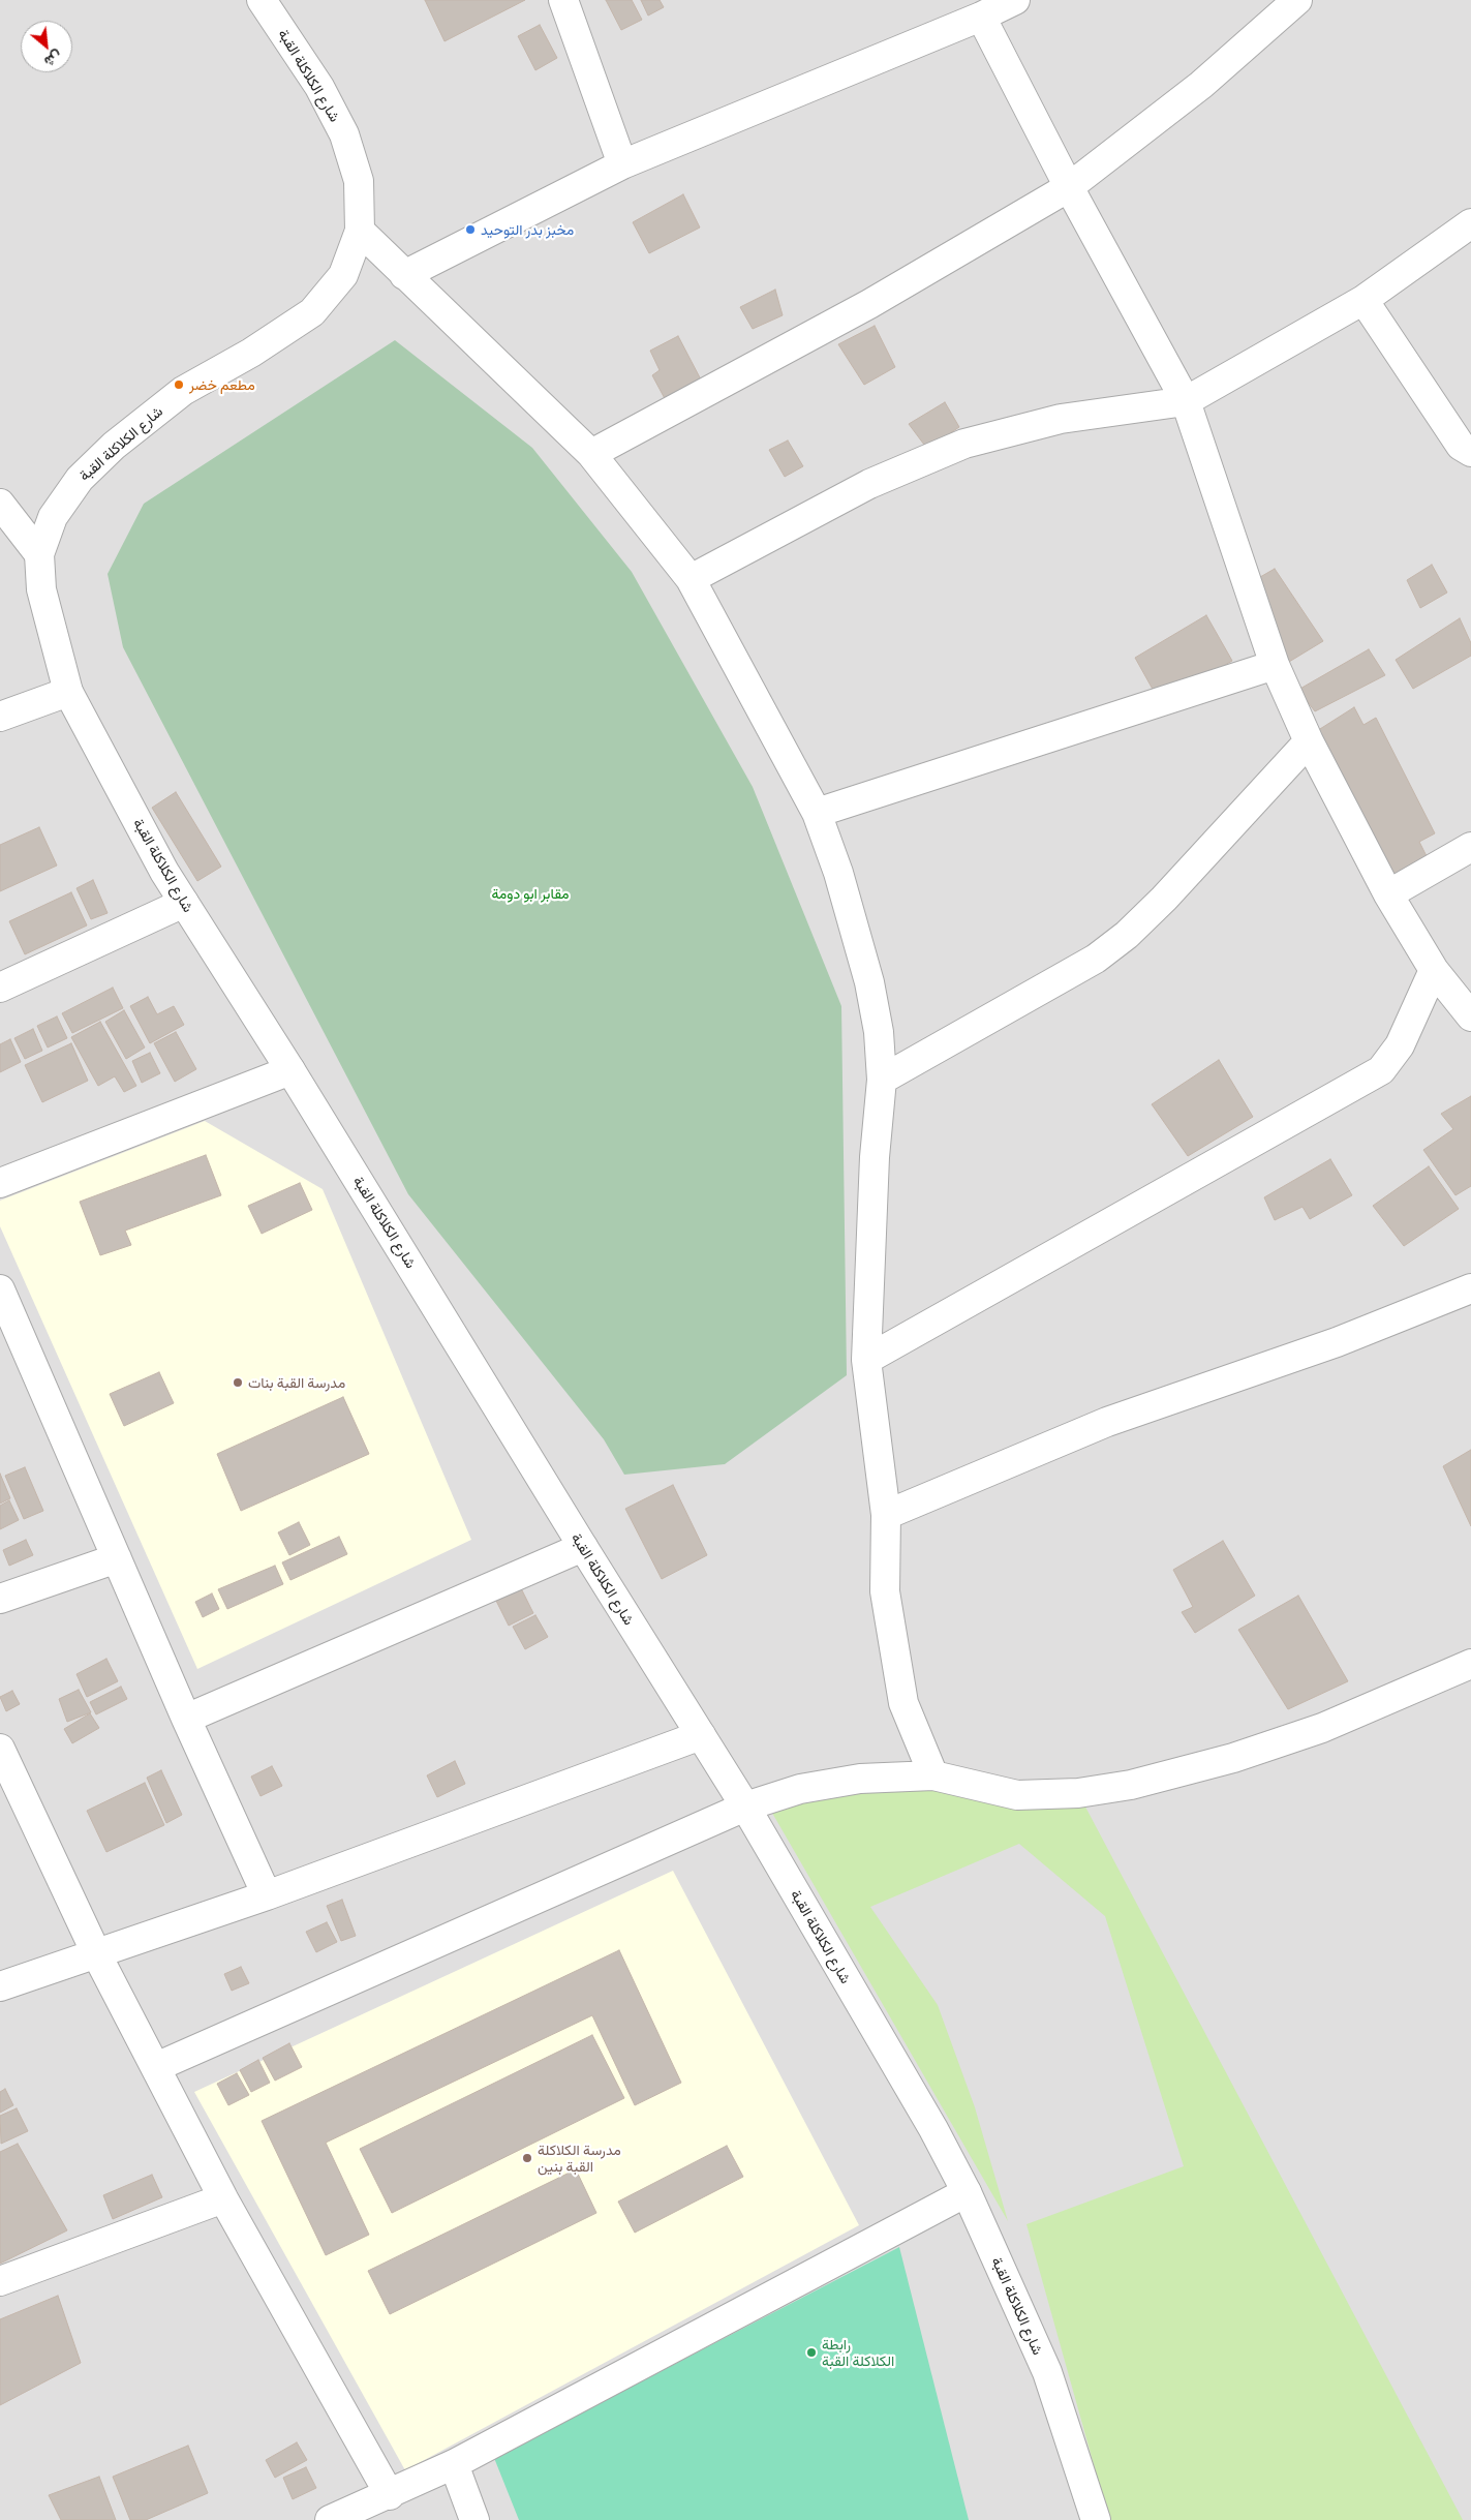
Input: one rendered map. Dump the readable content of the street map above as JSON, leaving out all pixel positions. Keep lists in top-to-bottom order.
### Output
{
  "streets": {
    "street": ["شارع الكلاكلة القبة"]
  },
  "parks": ["مقابر ابو دومة"],
  "places": [
    "مخبز بدر التوحيد",
    "مطعم خضر",
    "مدرسة القبة بنات",
    "مدرسة الكلاكلة القبة بنين",
    "رابطة الكلاكلة القبة"
  ],
  "north": "bottom right"
}
